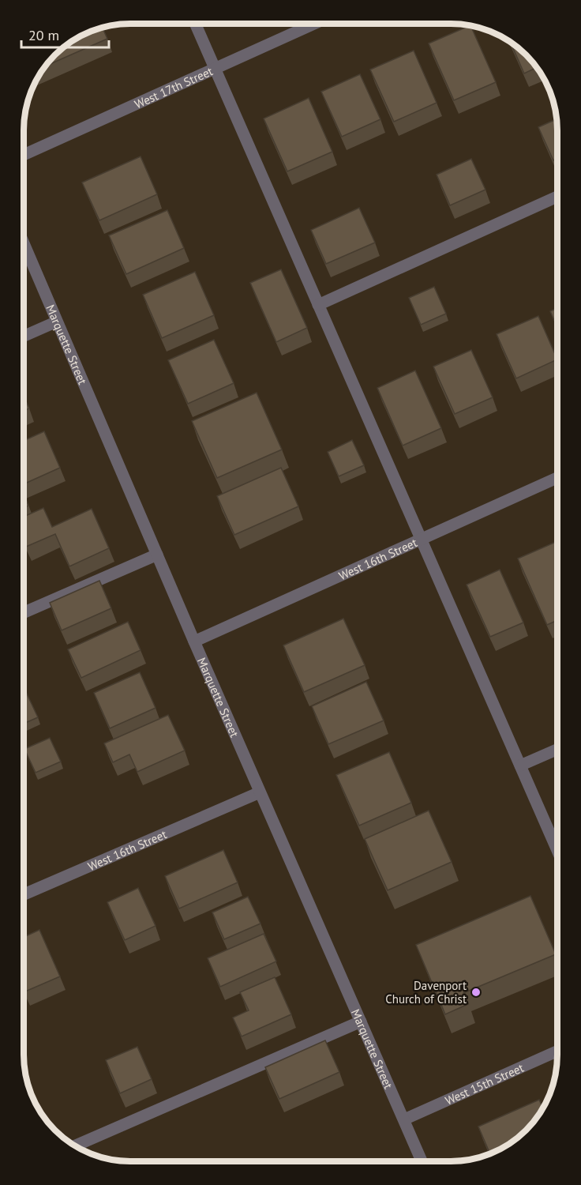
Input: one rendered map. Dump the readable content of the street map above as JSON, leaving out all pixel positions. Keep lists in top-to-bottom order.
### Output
{
  "streets": {
    "street": [
      "West 17th Street",
      "Marquette Street",
      "West 16th Street",
      "West 15th Street"
    ]
  },
  "crossings": [
    ["Marquette Street", "West 16th Street"],
    ["Marquette Street", "West 15th Street"]
  ],
  "places": ["Davenport Church of Christ"],
  "scale_bar": "20 m"
}
